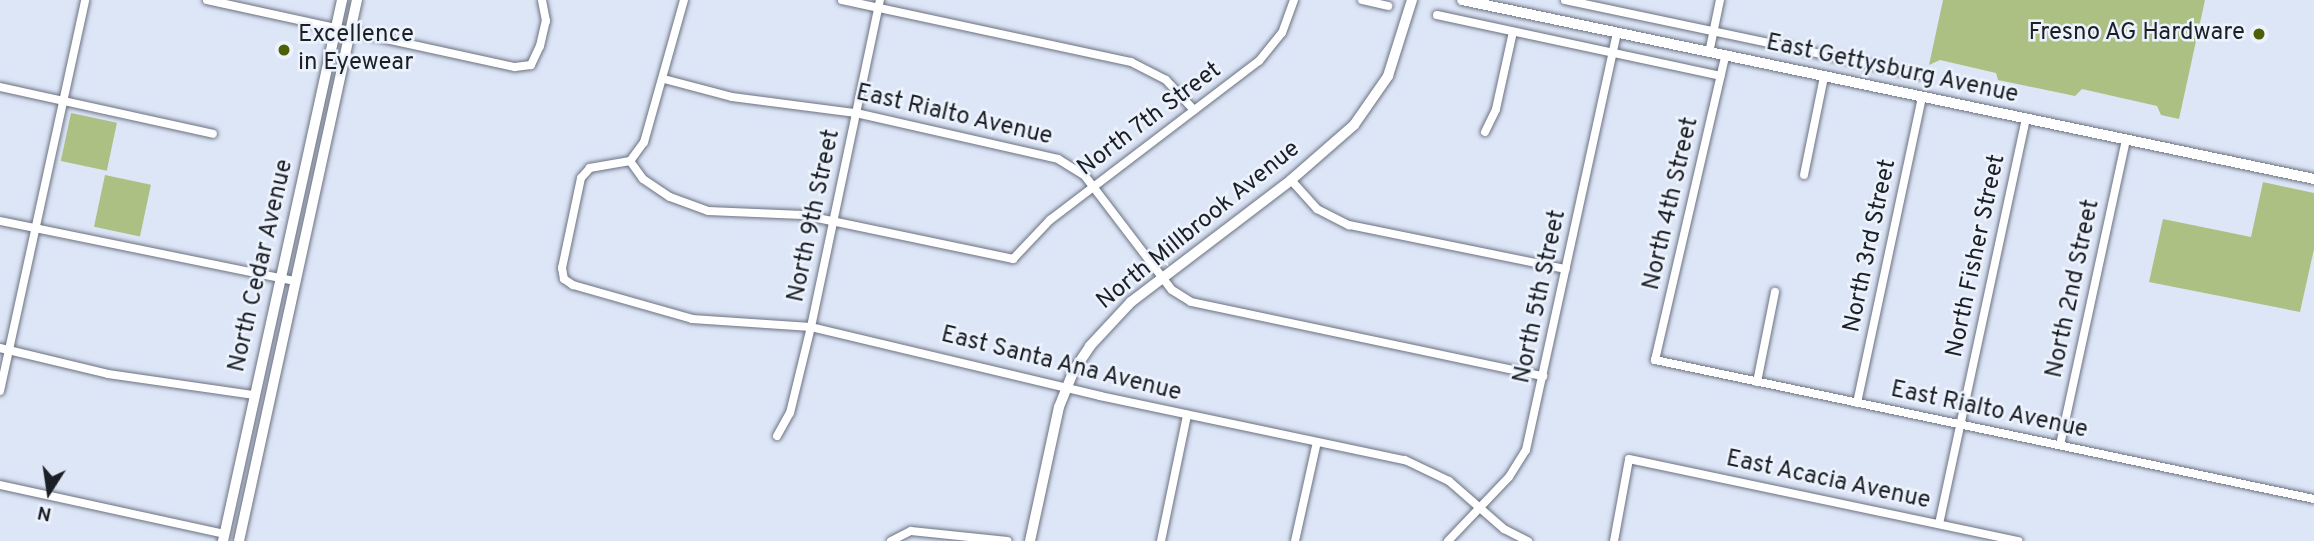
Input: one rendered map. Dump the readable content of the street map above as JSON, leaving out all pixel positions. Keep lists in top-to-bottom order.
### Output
{
  "streets": {
    "street": [
      "East Gettysburg Avenue",
      "East Rialto Avenue",
      "North 7th Street",
      "North 4th Street",
      "North 9th Street",
      "North Millbrook Avenue",
      "North 3rd Street",
      "North Fisher Street",
      "North Cedar Avenue",
      "North 2nd Street",
      "North 5th Street",
      "East Santa Ana Avenue",
      "East Acacia Avenue"
    ]
  },
  "crossings": [
    ["East Gettysburg Avenue", "North 4th Street"],
    ["East Gettysburg Avenue", "North 3rd Street"],
    ["East Gettysburg Avenue", "North Fisher Street"],
    ["East Gettysburg Avenue", "North 2nd Street"],
    ["East Gettysburg Avenue", "North 5th Street"],
    ["East Rialto Avenue", "North 7th Street"],
    ["East Rialto Avenue", "North 4th Street"],
    ["East Rialto Avenue", "North 9th Street"],
    ["East Rialto Avenue", "North Millbrook Avenue"],
    ["East Rialto Avenue", "North 3rd Street"],
    ["East Rialto Avenue", "North Fisher Street"],
    ["East Rialto Avenue", "North 2nd Street"],
    ["East Rialto Avenue", "North 5th Street"],
    ["North 7th Street", "North 9th Street"],
    ["North 9th Street", "East Santa Ana Avenue"],
    ["North Millbrook Avenue", "East Santa Ana Avenue"],
    ["North Fisher Street", "East Acacia Avenue"],
    ["North 5th Street", "East Santa Ana Avenue"]
  ],
  "places": ["Fresno AG Hardware", "Excellence in Eyewear"],
  "north": "bottom"
}
